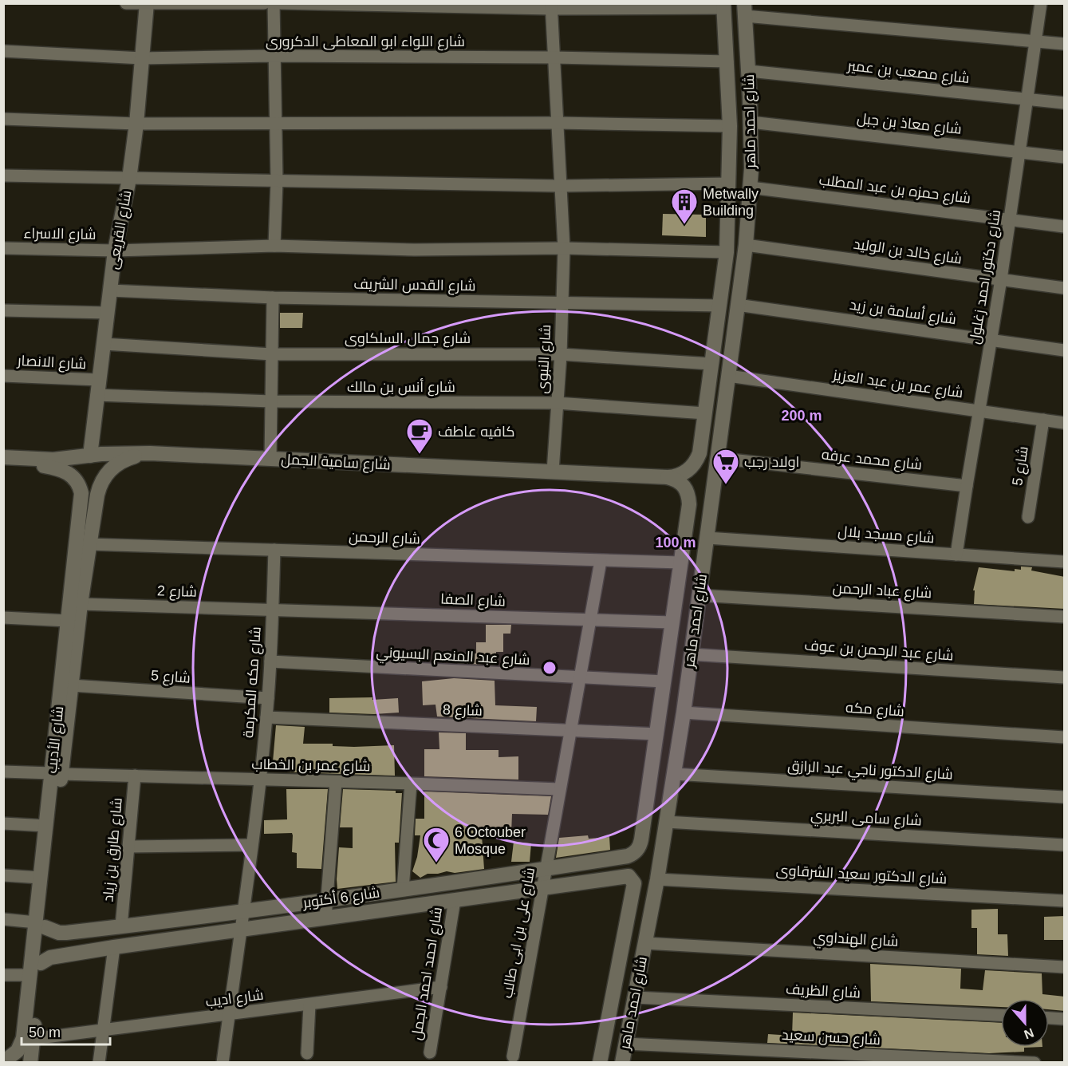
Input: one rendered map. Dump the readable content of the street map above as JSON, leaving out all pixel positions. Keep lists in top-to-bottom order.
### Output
{
  "streets": {
    "street": [
      "شارع اللواء ابو المعاطى الدكرورى",
      "شارع مصعب بن عمير",
      "شارع احمد ماهر",
      "شارع معاذ بن جبل",
      "شارع حمزه بن عبد المطلب",
      "شارع القريعى",
      "شارع الاسراء",
      "شارع خالد بن الوليد",
      "شارع دكتور احمد زغلول",
      "شارع القدس الشريف",
      "شارع أسامة بن زيد",
      "شارع جمال السلكاوى",
      "شارع النبوى",
      "شارع الانصار",
      "شارع عمر بن عبد العزيز",
      "شارع أنس بن مالك",
      "شارع محمد عرفه",
      "شارع سامية الجمل",
      "شارع 5",
      "شارع مسجد بلال",
      "شارع الرحمن",
      "شارع عباد الرحمن",
      "شارع 2",
      "شارع الصفا",
      "شارع عبد الرحمن بن عوف",
      "شارع عبد المنعم البسيوني",
      "شارع مكه المكرمة",
      "شارع مكه",
      "شارع 8",
      "شارع الأديب",
      "شارع عمر بن الخطاب",
      "شارع الدكتور ناجي عبد الرازق",
      "شارع سامى البربري",
      "شارع طارق بن زياد",
      "شارع الدكتور سعيد الشرقاوى",
      "شارع 6 أكتوبر",
      "شارع على بن ابى طالب",
      "شارع الهنداوي",
      "شارع احمد احمد الجمل",
      "شارع الظريف",
      "شارع اديب",
      "شارع حسن سعيد"
    ]
  },
  "crossings": [
    ["شارع اللواء ابو المعاطى الدكرورى", "شارع احمد ماهر"],
    ["شارع اللواء ابو المعاطى الدكرورى", "شارع القريعى"],
    ["شارع اللواء ابو المعاطى الدكرورى", "شارع النبوى"],
    ["شارع مصعب بن عمير", "شارع احمد ماهر"],
    ["شارع مصعب بن عمير", "شارع دكتور احمد زغلول"],
    ["شارع احمد ماهر", "شارع معاذ بن جبل"],
    ["شارع احمد ماهر", "شارع حمزه بن عبد المطلب"],
    ["شارع احمد ماهر", "شارع الاسراء"],
    ["شارع احمد ماهر", "شارع خالد بن الوليد"],
    ["شارع احمد ماهر", "شارع القدس الشريف"],
    ["شارع احمد ماهر", "شارع أسامة بن زيد"],
    ["شارع احمد ماهر", "شارع جمال السلكاوى"],
    ["شارع احمد ماهر", "شارع عمر بن عبد العزيز"],
    ["شارع احمد ماهر", "شارع أنس بن مالك"],
    ["شارع احمد ماهر", "شارع محمد عرفه"],
    ["شارع احمد ماهر", "شارع سامية الجمل"],
    ["شارع احمد ماهر", "شارع مسجد بلال"],
    ["شارع احمد ماهر", "شارع الرحمن"],
    ["شارع احمد ماهر", "شارع عباد الرحمن"],
    ["شارع احمد ماهر", "شارع الصفا"],
    ["شارع احمد ماهر", "شارع عبد الرحمن بن عوف"],
    ["شارع احمد ماهر", "شارع عبد المنعم البسيوني"],
    ["شارع احمد ماهر", "شارع مكه"],
    ["شارع احمد ماهر", "شارع 8"],
    ["شارع احمد ماهر", "شارع الدكتور ناجي عبد الرازق"],
    ["شارع احمد ماهر", "شارع سامى البربري"],
    ["شارع احمد ماهر", "شارع الدكتور سعيد الشرقاوى"],
    ["شارع احمد ماهر", "شارع 6 أكتوبر"],
    ["شارع احمد ماهر", "شارع الهنداوي"],
    ["شارع احمد ماهر", "شارع الظريف"],
    ["شارع احمد ماهر", "شارع حسن سعيد"],
    ["شارع معاذ بن جبل", "شارع دكتور احمد زغلول"],
    ["شارع حمزه بن عبد المطلب", "شارع دكتور احمد زغلول"],
    ["شارع القريعى", "شارع الاسراء"],
    ["شارع القريعى", "شارع القدس الشريف"],
    ["شارع القريعى", "شارع جمال السلكاوى"],
    ["شارع القريعى", "شارع الانصار"],
    ["شارع القريعى", "شارع أنس بن مالك"],
    ["شارع القريعى", "شارع سامية الجمل"],
    ["شارع الاسراء", "شارع النبوى"],
    ["شارع خالد بن الوليد", "شارع دكتور احمد زغلول"],
    ["شارع دكتور احمد زغلول", "شارع أسامة بن زيد"],
    ["شارع دكتور احمد زغلول", "شارع عمر بن عبد العزيز"],
    ["شارع دكتور احمد زغلول", "شارع محمد عرفه"],
    ["شارع دكتور احمد زغلول", "شارع مسجد بلال"],
    ["شارع القدس الشريف", "شارع النبوى"],
    ["شارع جمال السلكاوى", "شارع النبوى"],
    ["شارع النبوى", "شارع أنس بن مالك"],
    ["شارع النبوى", "شارع سامية الجمل"],
    ["شارع عمر بن عبد العزيز", "شارع 5"],
    ["شارع سامية الجمل", "شارع الأديب"],
    ["شارع 5", "شارع مكه المكرمة"],
    ["شارع 5", "شارع الأديب"],
    ["شارع الرحمن", "شارع مكه المكرمة"],
    ["شارع الرحمن", "شارع الأديب"],
    ["شارع الرحمن", "شارع على بن ابى طالب"],
    ["شارع 2", "شارع الصفا"],
    ["شارع 2", "شارع مكه المكرمة"],
    ["شارع 2", "شارع الأديب"],
    ["شارع الصفا", "شارع مكه المكرمة"],
    ["شارع الصفا", "شارع على بن ابى طالب"],
    ["شارع عبد المنعم البسيوني", "شارع مكه المكرمة"],
    ["شارع عبد المنعم البسيوني", "شارع على بن ابى طالب"],
    ["شارع مكه المكرمة", "شارع 8"],
    ["شارع مكه المكرمة", "شارع عمر بن الخطاب"],
    ["شارع مكه المكرمة", "شارع 6 أكتوبر"],
    ["شارع مكه المكرمة", "شارع اديب"],
    ["شارع 8", "شارع على بن ابى طالب"],
    ["شارع الأديب", "شارع عمر بن الخطاب"],
    ["شارع الأديب", "شارع 6 أكتوبر"],
    ["شارع الأديب", "شارع اديب"],
    ["شارع عمر بن الخطاب", "شارع طارق بن زياد"],
    ["شارع عمر بن الخطاب", "شارع على بن ابى طالب"],
    ["شارع طارق بن زياد", "شارع 6 أكتوبر"],
    ["شارع 6 أكتوبر", "شارع على بن ابى طالب"],
    ["شارع 6 أكتوبر", "شارع احمد احمد الجمل"],
    ["شارع احمد احمد الجمل", "شارع اديب"]
  ],
  "places": {
    "building": ["Metwally Building"],
    "cafe": ["كافيه عاطف"],
    "supermarket": ["اولاد رجب"],
    "mosque": ["6 Octouber Mosque"]
  },
  "scale_bar": "50 m",
  "north": "bottom",
  "rings": ["200 m", "100 m"]
}
